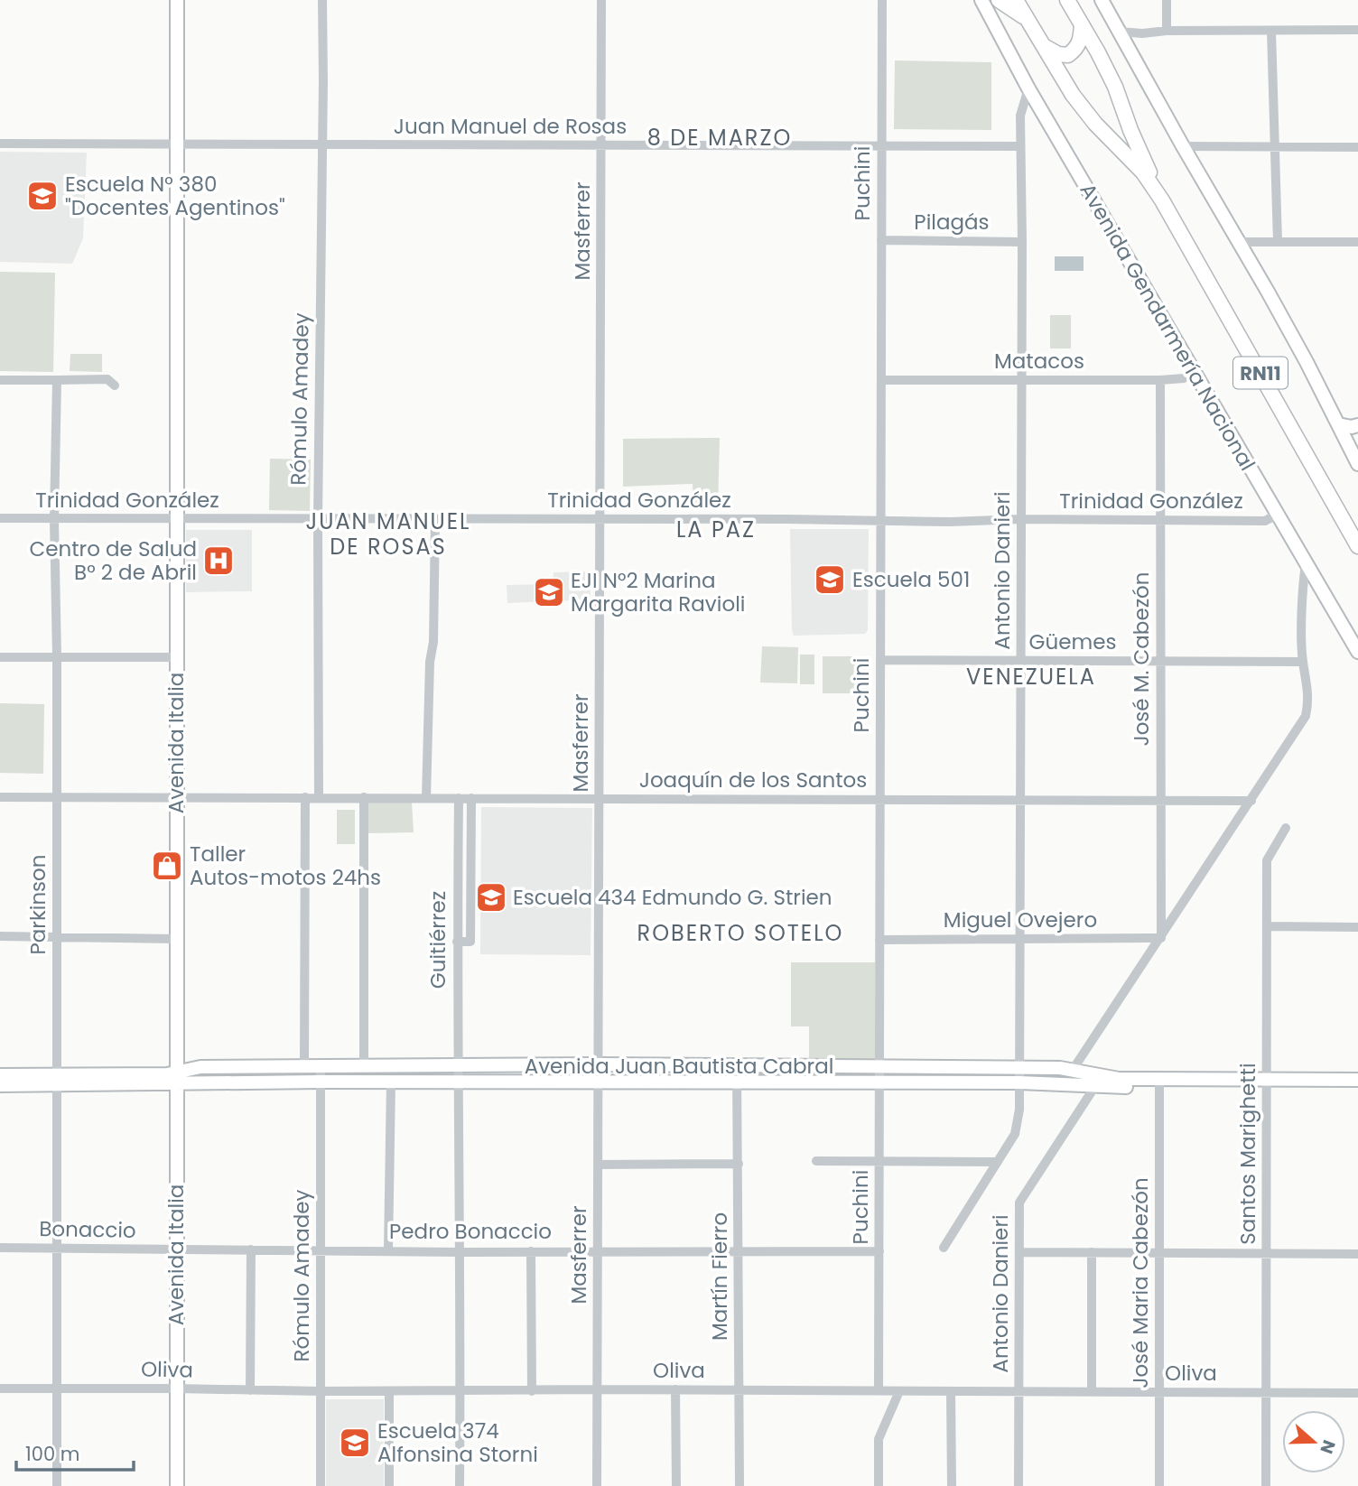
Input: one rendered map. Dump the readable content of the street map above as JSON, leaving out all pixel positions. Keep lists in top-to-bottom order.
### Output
{
  "streets": {
    "highway": ["RN11"],
    "main road": ["Avenida Gendarmería Nacional", "Avenida Italia", "Avenida Juan Bautista Cabral"],
    "street": [
      "Juan Manuel de Rosas",
      "Puchini",
      "Pilagás",
      "Masferrer",
      "Matacos",
      "Rómulo Amadey",
      "Trinidad González",
      "Antonio Danieri",
      "Güemes",
      "José M. Cabezón",
      "Joaquín de los Santos",
      "Parkinson",
      "Miguel Ovejero",
      "Guitiérrez",
      "Santos Marighetti",
      "Bonaccio",
      "Pedro Bonaccio",
      "Martín Fierro",
      "José Maria Cabezón",
      "Oliva"
    ]
  },
  "crossings": [
    ["Juan Manuel de Rosas", "Puchini"],
    ["Juan Manuel de Rosas", "Masferrer"],
    ["Juan Manuel de Rosas", "Rómulo Amadey"],
    ["Juan Manuel de Rosas", "Antonio Danieri"],
    ["Juan Manuel de Rosas", "Avenida Italia"],
    ["Puchini", "Pilagás"],
    ["Puchini", "Matacos"],
    ["Puchini", "Trinidad González"],
    ["Puchini", "Güemes"],
    ["Puchini", "Joaquín de los Santos"],
    ["Puchini", "Miguel Ovejero"],
    ["Puchini", "Avenida Juan Bautista Cabral"],
    ["Puchini", "Pedro Bonaccio"],
    ["Puchini", "Oliva"],
    ["Pilagás", "Antonio Danieri"],
    ["Masferrer", "Trinidad González"],
    ["Masferrer", "Joaquín de los Santos"],
    ["Masferrer", "Avenida Juan Bautista Cabral"],
    ["Masferrer", "Pedro Bonaccio"],
    ["Masferrer", "Oliva"],
    ["Avenida Gendarmería Nacional", "Matacos"],
    ["Avenida Gendarmería Nacional", "Trinidad González"],
    ["Avenida Gendarmería Nacional", "Antonio Danieri"],
    ["Matacos", "Antonio Danieri"],
    ["Matacos", "José M. Cabezón"],
    ["Rómulo Amadey", "Trinidad González"],
    ["Rómulo Amadey", "Joaquín de los Santos"],
    ["Rómulo Amadey", "Avenida Juan Bautista Cabral"],
    ["Rómulo Amadey", "Pedro Bonaccio"],
    ["Rómulo Amadey", "Oliva"],
    ["Trinidad González", "Antonio Danieri"],
    ["Trinidad González", "José M. Cabezón"],
    ["Trinidad González", "Avenida Italia"],
    ["Trinidad González", "Parkinson"],
    ["Antonio Danieri", "Güemes"],
    ["Antonio Danieri", "Joaquín de los Santos"],
    ["Antonio Danieri", "Miguel Ovejero"],
    ["Antonio Danieri", "Avenida Juan Bautista Cabral"],
    ["Antonio Danieri", "Oliva"],
    ["Güemes", "José M. Cabezón"],
    ["José M. Cabezón", "Joaquín de los Santos"],
    ["José M. Cabezón", "Miguel Ovejero"],
    ["Avenida Italia", "Joaquín de los Santos"],
    ["Avenida Italia", "Avenida Juan Bautista Cabral"],
    ["Avenida Italia", "Bonaccio"],
    ["Avenida Italia", "Pedro Bonaccio"],
    ["Avenida Italia", "Oliva"],
    ["Joaquín de los Santos", "Parkinson"],
    ["Joaquín de los Santos", "Guitiérrez"],
    ["Parkinson", "Avenida Juan Bautista Cabral"],
    ["Parkinson", "Bonaccio"],
    ["Parkinson", "Oliva"],
    ["Guitiérrez", "Avenida Juan Bautista Cabral"],
    ["Guitiérrez", "Pedro Bonaccio"],
    ["Guitiérrez", "Oliva"],
    ["Avenida Juan Bautista Cabral", "Santos Marighetti"],
    ["Avenida Juan Bautista Cabral", "Martín Fierro"],
    ["Avenida Juan Bautista Cabral", "José Maria Cabezón"],
    ["Santos Marighetti", "Oliva"],
    ["Bonaccio", "Pedro Bonaccio"],
    ["Pedro Bonaccio", "Martín Fierro"],
    ["Martín Fierro", "Oliva"],
    ["José Maria Cabezón", "Oliva"]
  ],
  "districts": [
    "8 DE MARZO",
    "JUAN MANUEL DE ROSAS",
    "LA PAZ",
    "VENEZUELA",
    "ROBERTO SOTELO"
  ],
  "places": {
    "school or university": [
      "Escuela N° 380 \"Docentes Agentinos\"",
      "Escuela 501",
      "EJI N°2 Marina Margarita Ravioli",
      "Escuela 434 Edmundo G. Strien",
      "Escuela 374 Alfonsina Storni"
    ],
    "hospital": ["Centro de Salud B° 2 de Abril"],
    "shop": ["Taller Autos-motos 24hs"]
  },
  "scale_bar": "100 m",
  "north": "right"
}
